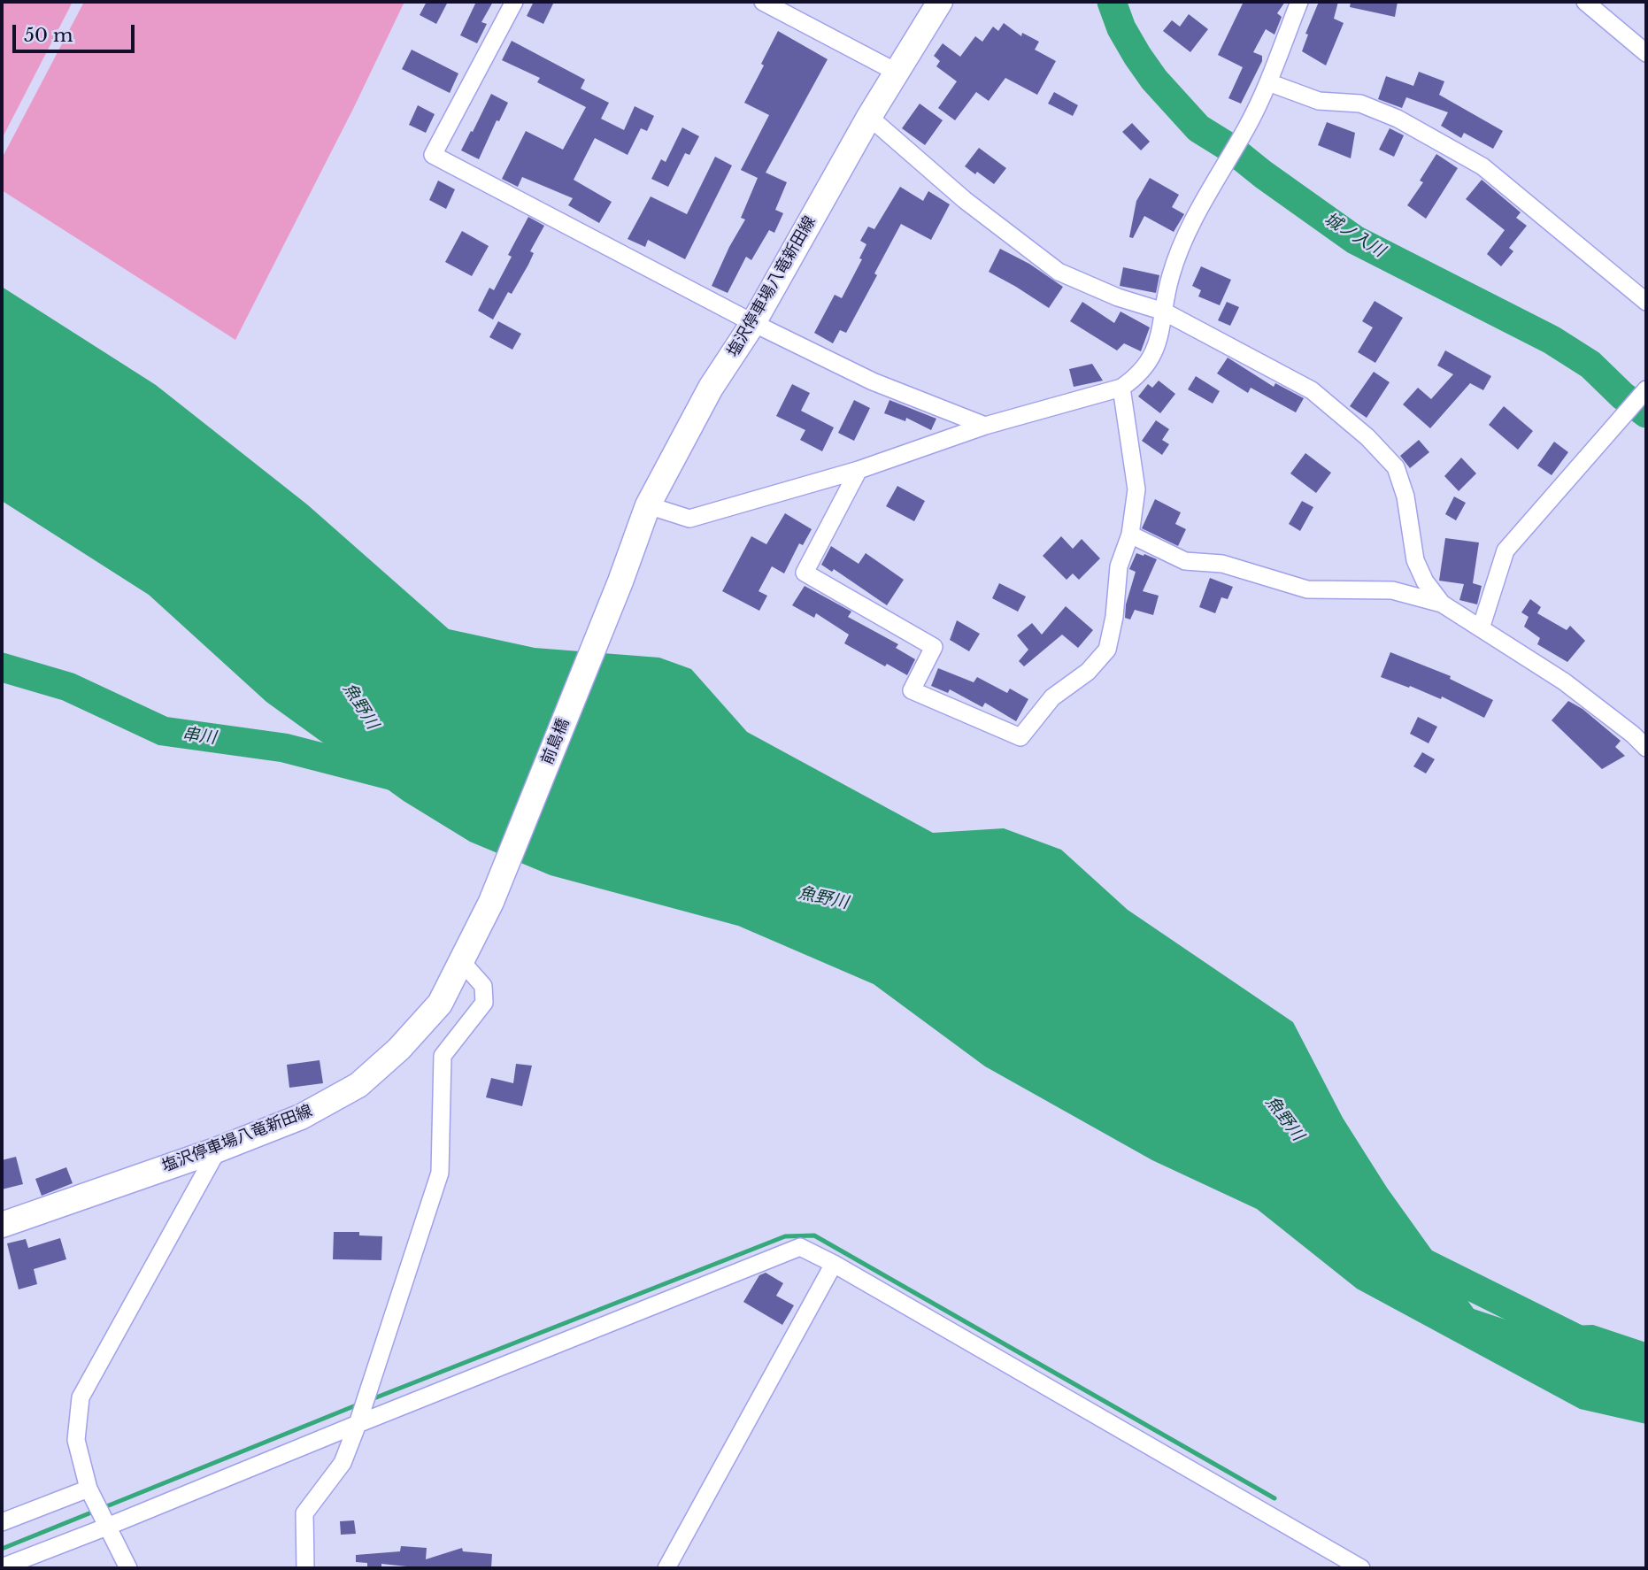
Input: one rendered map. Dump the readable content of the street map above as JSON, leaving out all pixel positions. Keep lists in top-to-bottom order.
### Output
{
  "streets": {
    "main road": ["塩沢停車場八竜新田線", "前島橋"]
  },
  "crossings": [
    ["塩沢停車場八竜新田線", "前島橋"]
  ],
  "water": ["城ノ入川", "魚野川", "串川"],
  "scale_bar": "50 m"
}
